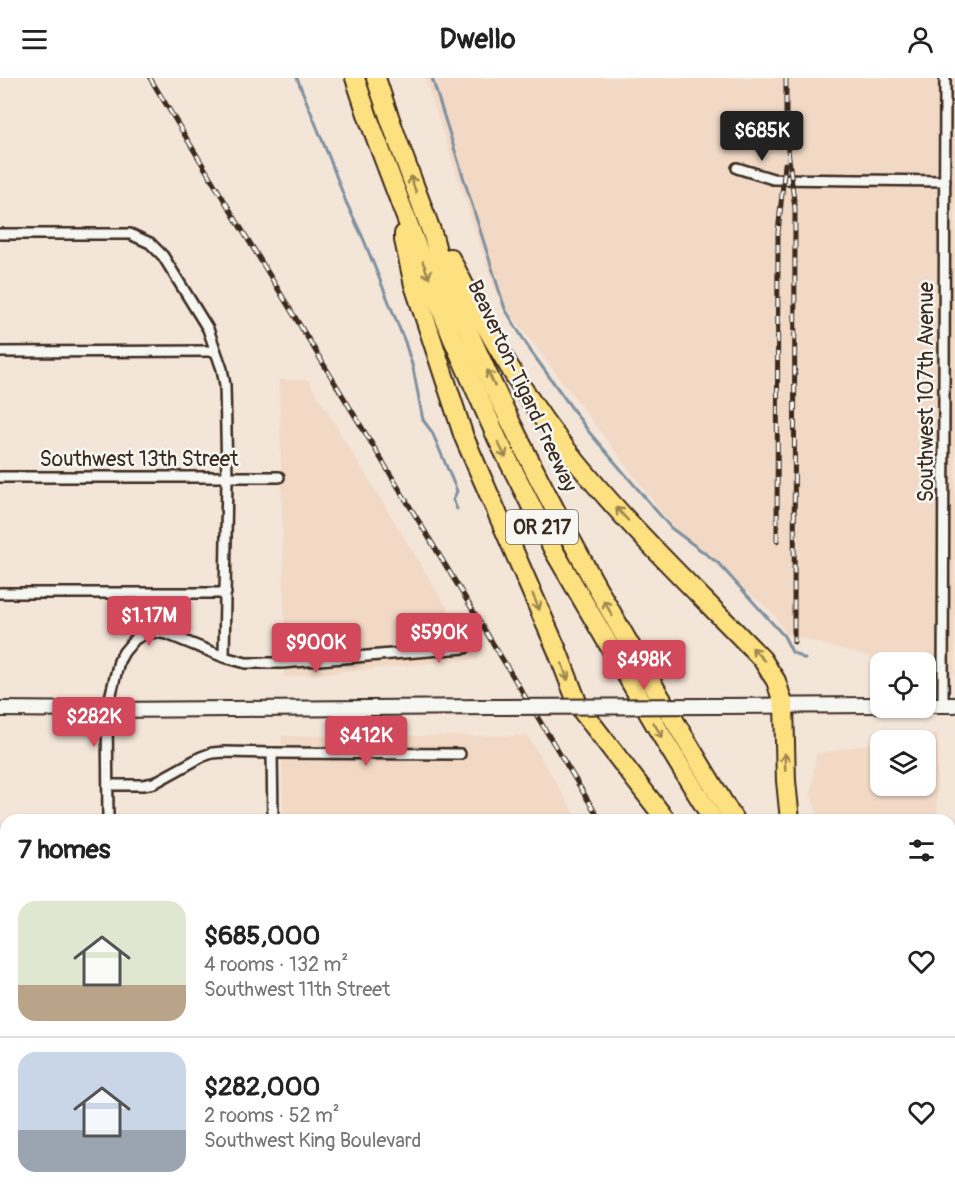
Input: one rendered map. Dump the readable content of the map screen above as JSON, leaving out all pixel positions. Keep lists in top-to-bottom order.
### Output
{
  "streets": {
    "highway": ["Beaverton-Tigard Freeway", "OR 217"],
    "street": ["Southwest 107th Avenue", "Southwest 13th Street"]
  },
  "page": {
    "header": "Dwello",
    "price": [
      "$685K",
      "$1.17M",
      "$590K",
      "$900K",
      "$498K",
      "$282K",
      "$412K"
    ],
    "heading": "7 homes",
    "list": [
      {
        "name": "$685,000",
        "note": "4 rooms · 132 m² · Southwest 11th Street"
      },
      {
        "name": "$282,000",
        "note": "2 rooms · 52 m² · Southwest King Boulevard"
      }
    ]
  }
}
